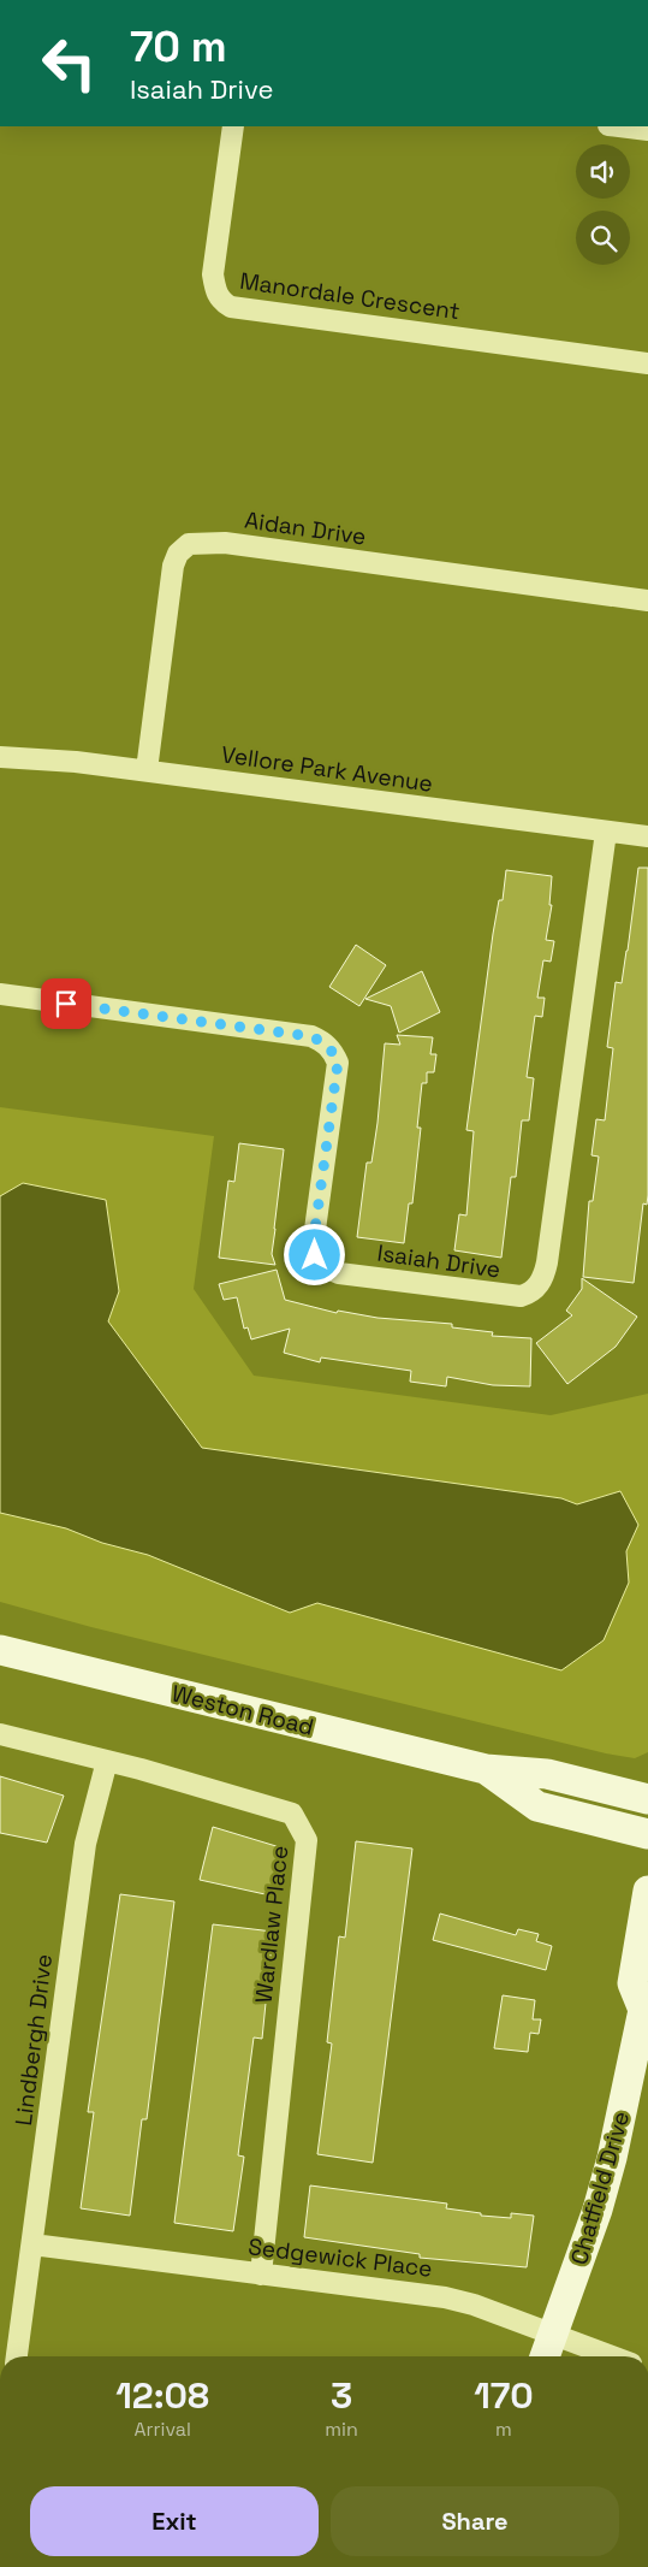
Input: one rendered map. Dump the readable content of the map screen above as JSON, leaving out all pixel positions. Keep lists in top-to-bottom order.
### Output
{
  "streets": {
    "main road": ["Weston Road", "Chatfield Drive"],
    "street": [
      "Manordale Crescent",
      "Aidan Drive",
      "Vellore Park Avenue",
      "Isaiah Drive",
      "Wardlaw Place",
      "Lindbergh Drive",
      "Sedgewick Place"
    ]
  },
  "crossings": [
    ["Aidan Drive", "Vellore Park Avenue"],
    ["Vellore Park Avenue", "Isaiah Drive"],
    ["Wardlaw Place", "Lindbergh Drive"],
    ["Wardlaw Place", "Sedgewick Place"],
    ["Lindbergh Drive", "Sedgewick Place"],
    ["Chatfield Drive", "Sedgewick Place"]
  ],
  "page": {
    "turn": ["70 m", "Isaiah Drive"],
    "eta": [
      "12:08",
      "Arrival",
      "3",
      "min",
      "170",
      "m"
    ],
    "buttons": ["Exit", "Share"]
  }
}
